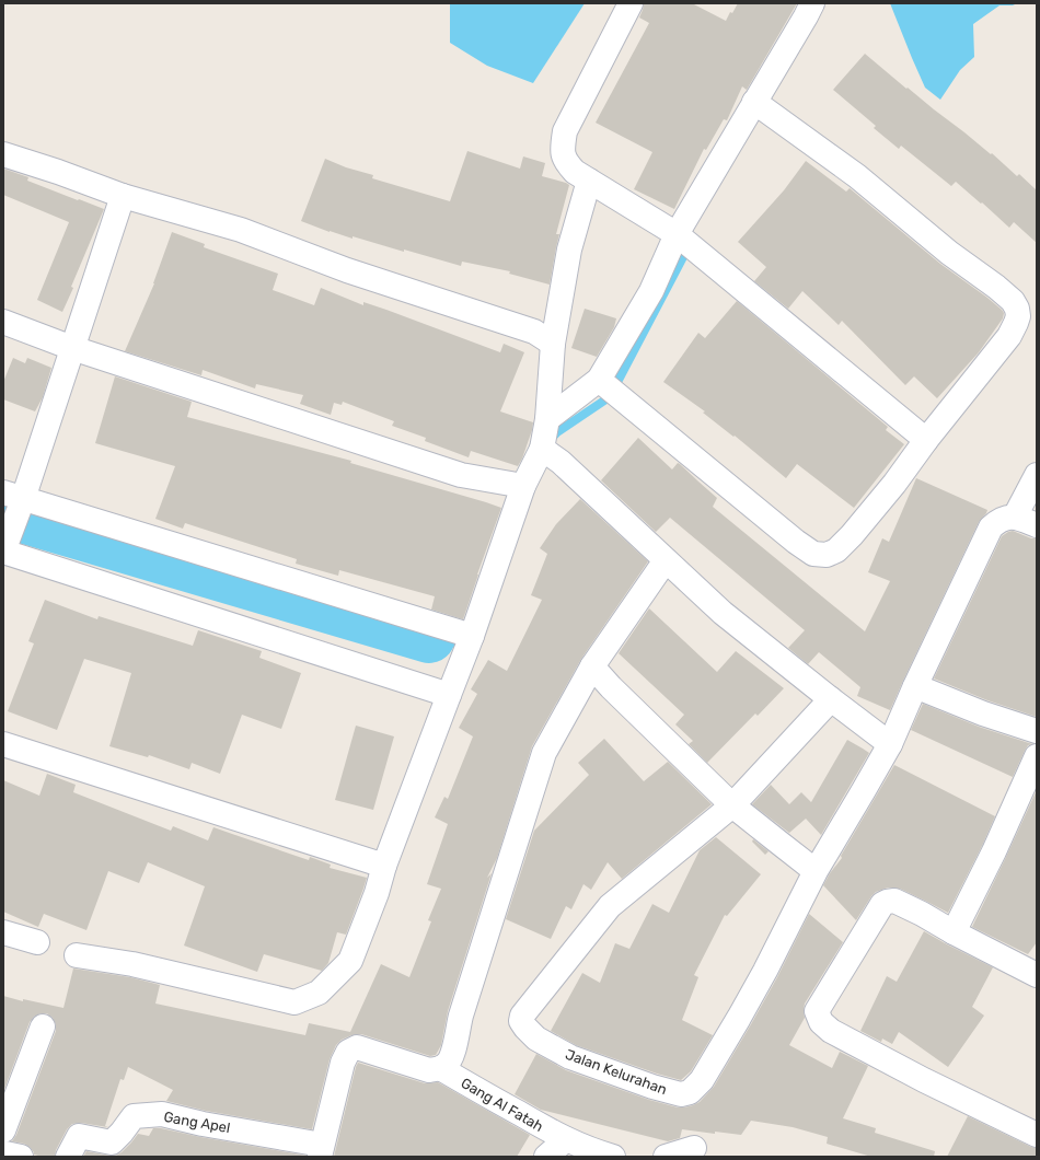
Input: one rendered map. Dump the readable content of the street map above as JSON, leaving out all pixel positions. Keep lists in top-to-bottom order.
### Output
{
  "streets": {
    "street": ["Jalan Kelurahan", "Gang Al Fatah", "Gang Apel"]
  }
}
